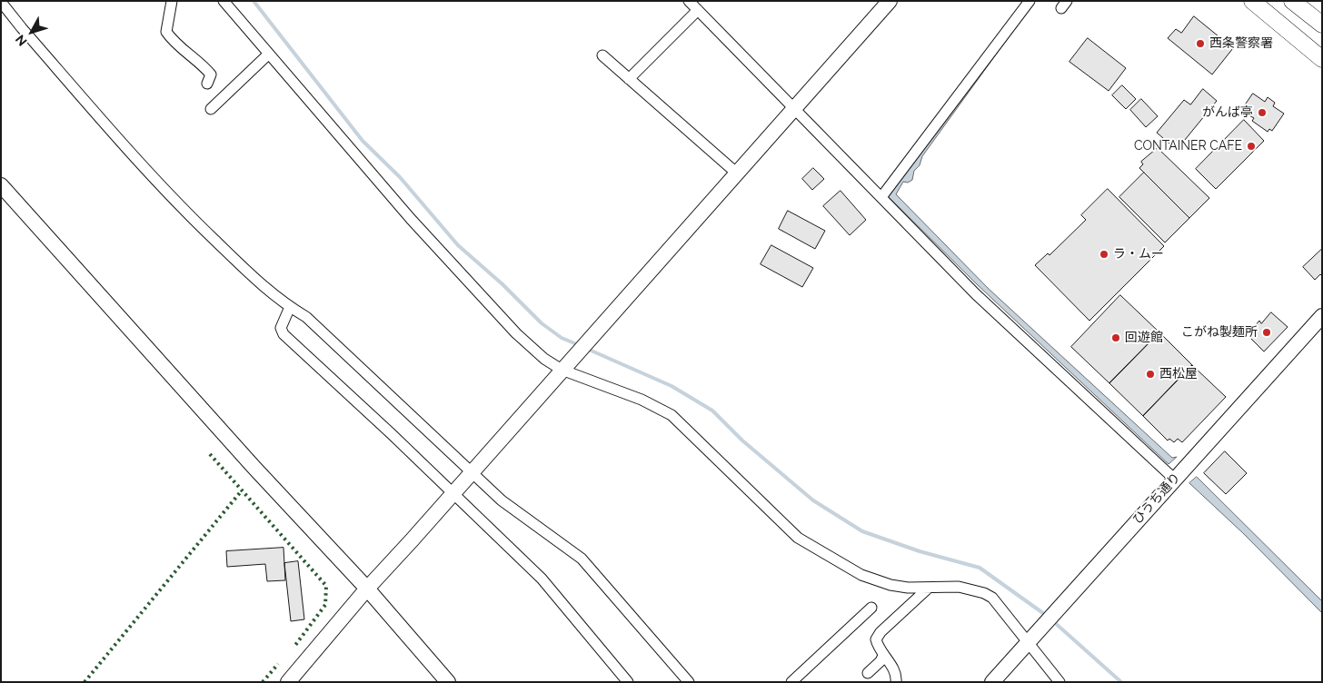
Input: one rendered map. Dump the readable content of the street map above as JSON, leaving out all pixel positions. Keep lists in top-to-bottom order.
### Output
{
  "streets": {
    "street": ["ひうち通り"]
  },
  "places": [
    "西条警察署",
    "がんば亭",
    "CONTAINER CAFE",
    "ラ・ムー",
    "こがね製麺所",
    "回遊館",
    "西松屋"
  ],
  "north": "bottom left"
}
